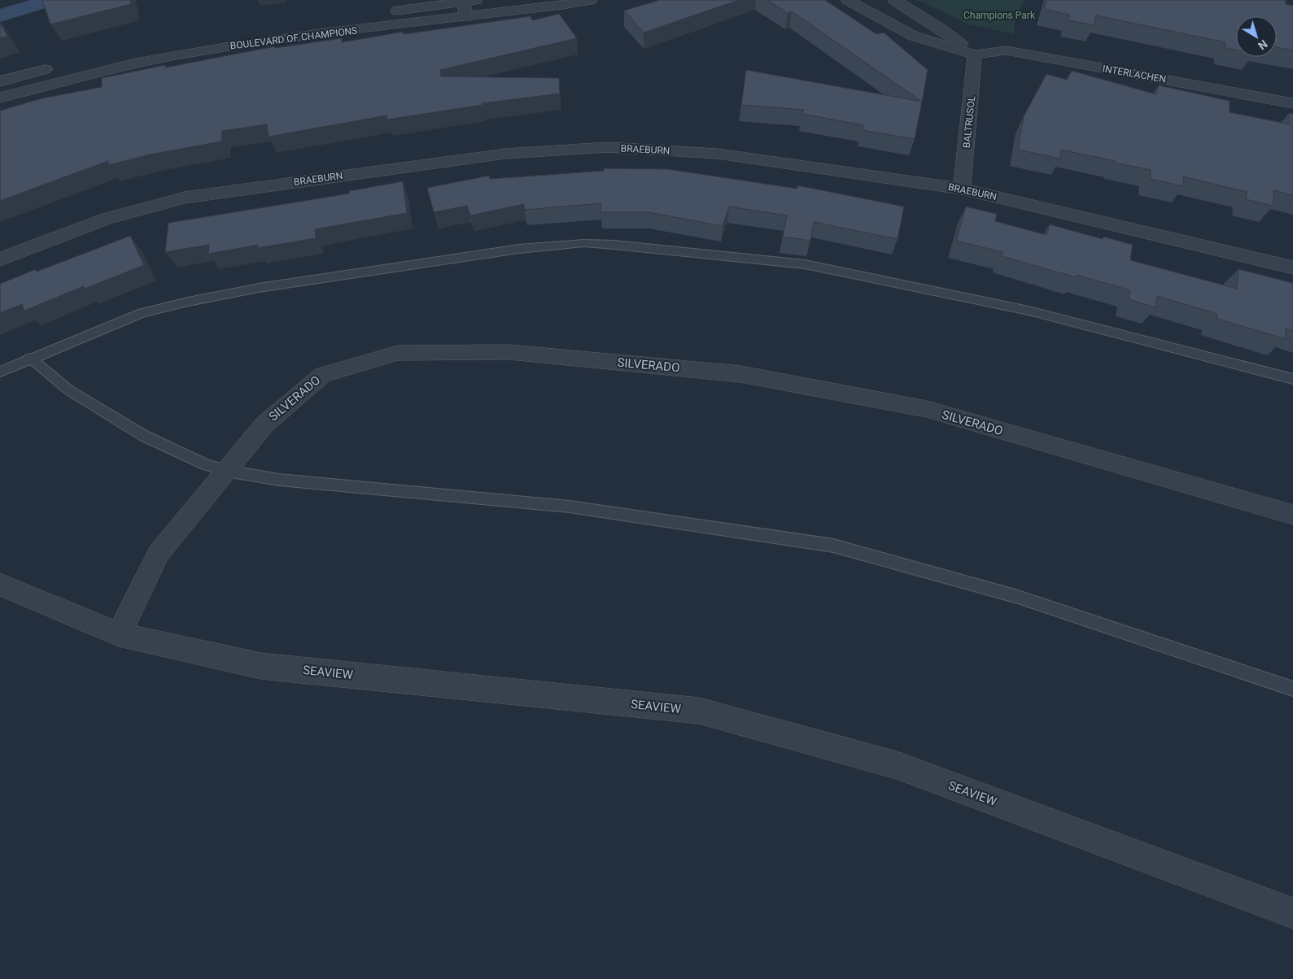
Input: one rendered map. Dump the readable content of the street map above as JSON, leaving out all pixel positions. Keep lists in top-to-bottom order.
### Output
{
  "streets": {
    "street": [
      "BOULEVARD OF CHAMPIONS",
      "INTERLACHEN",
      "BALTRUSOL",
      "BRAEBURN",
      "SILVERADO",
      "SEAVIEW"
    ]
  },
  "crossings": [
    ["INTERLACHEN", "BALTRUSOL"],
    ["BALTRUSOL", "BRAEBURN"],
    ["SILVERADO", "SEAVIEW"]
  ],
  "parks": ["Champions Park"],
  "north": "bottom right"
}
